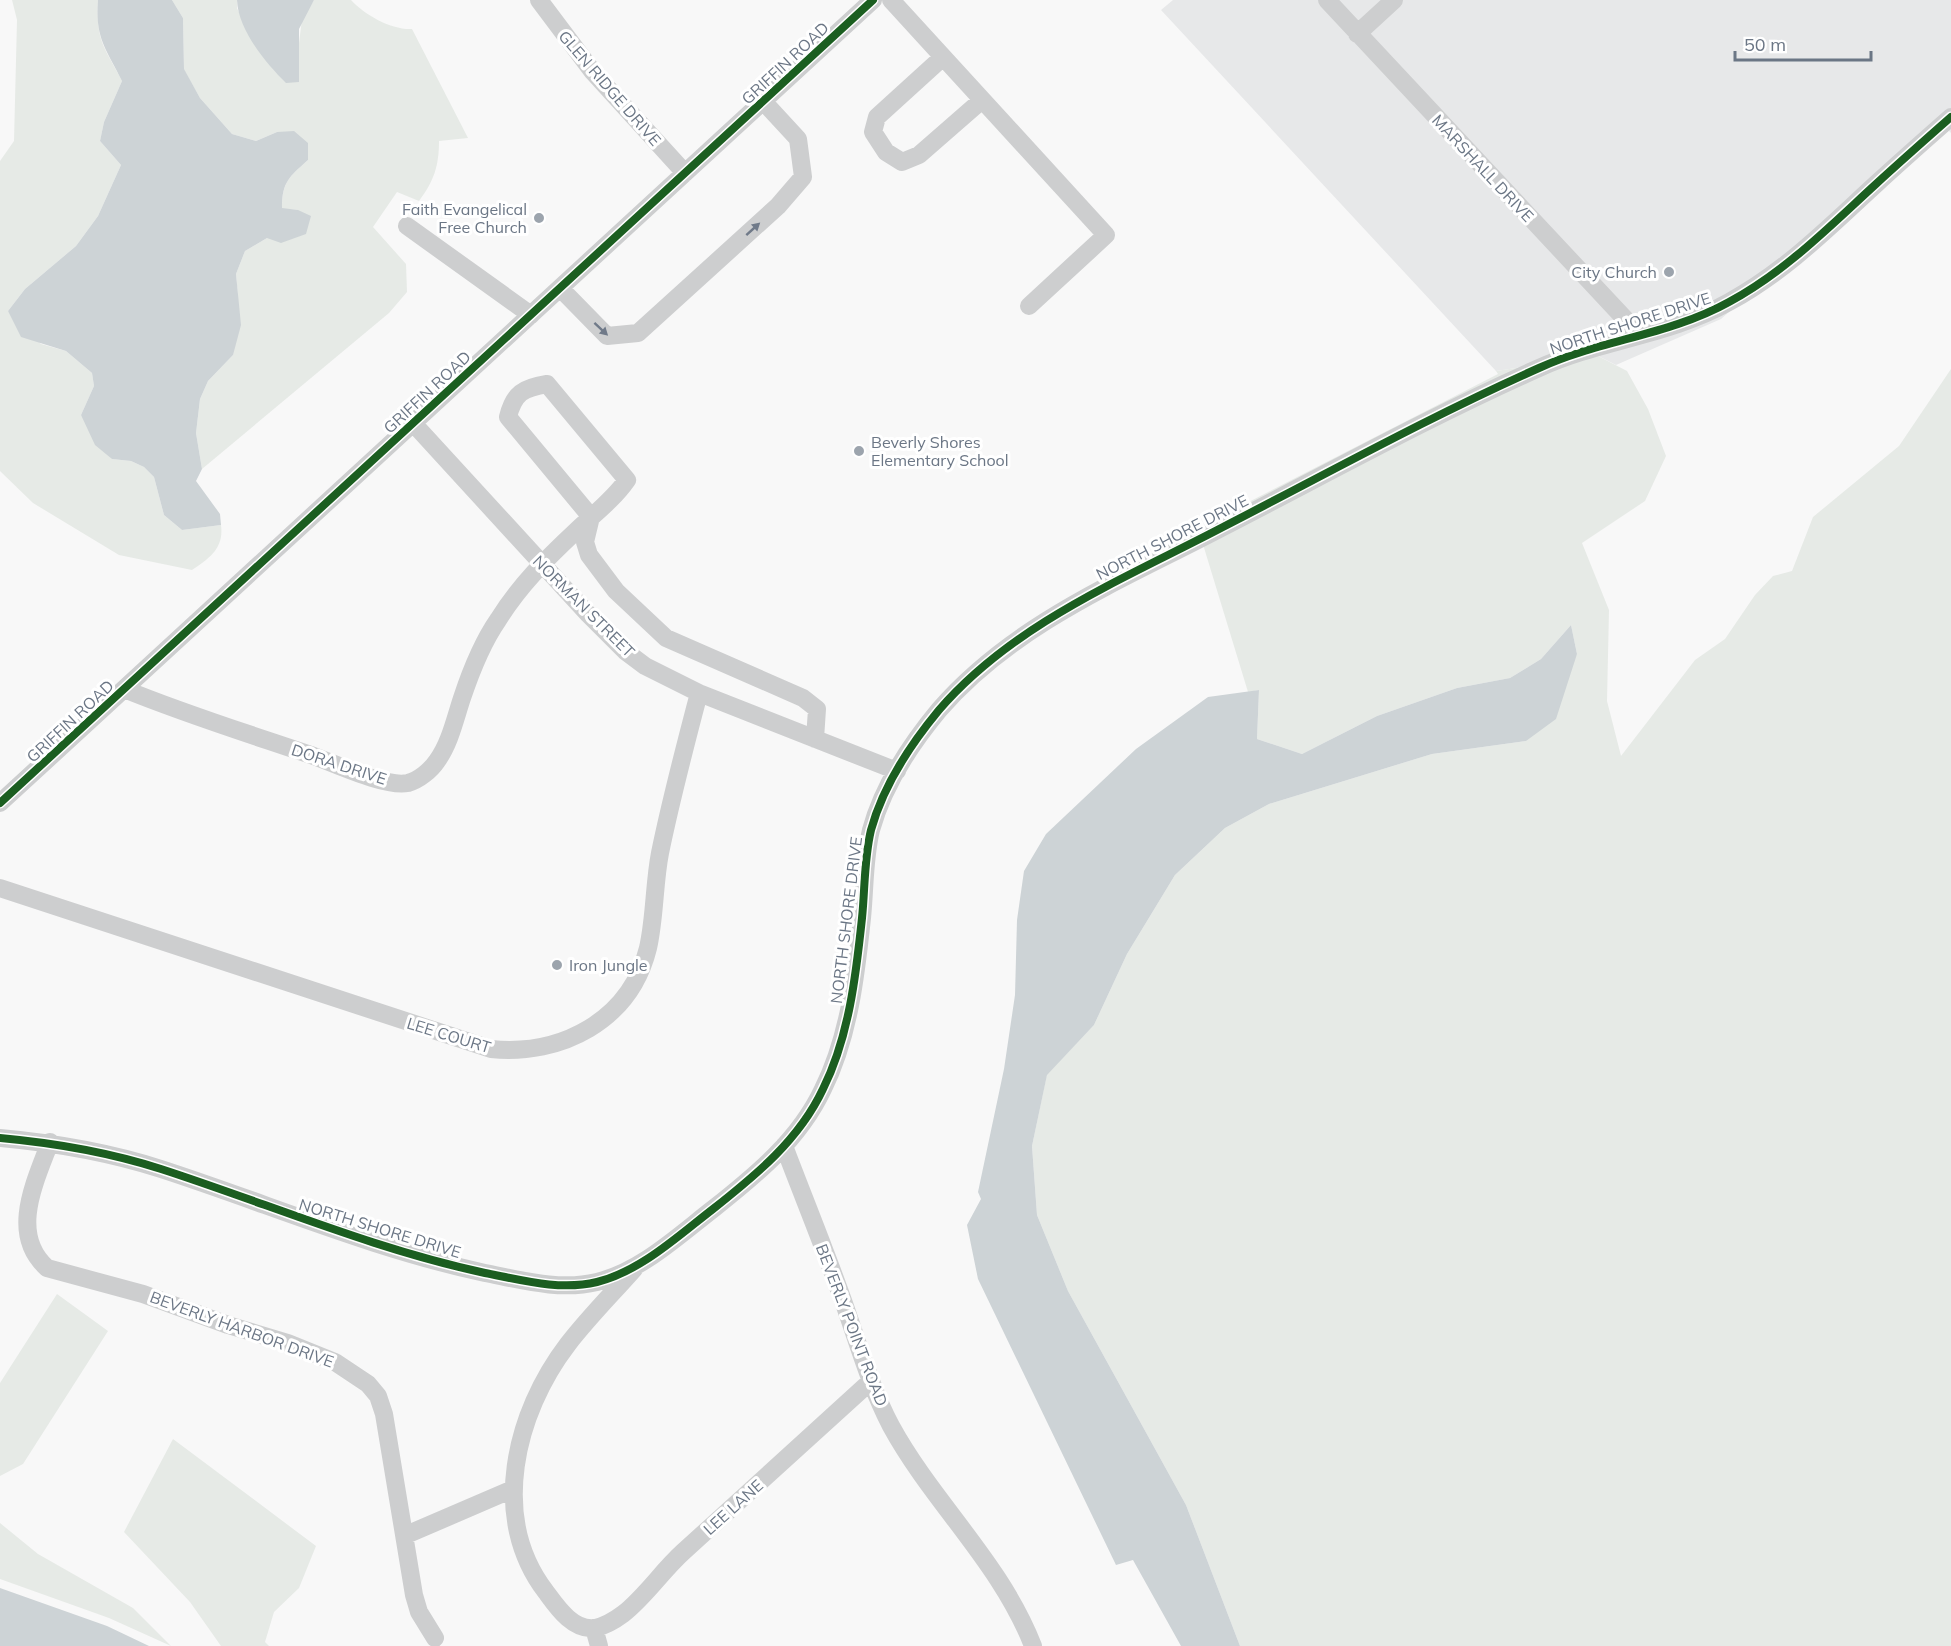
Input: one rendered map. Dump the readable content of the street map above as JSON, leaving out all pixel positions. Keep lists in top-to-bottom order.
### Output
{
  "streets": {
    "street": [
      "GRIFFIN ROAD",
      "GLEN RIDGE DRIVE",
      "MARSHALL DRIVE",
      "NORTH SHORE DRIVE",
      "NORMAN STREET",
      "DORA DRIVE",
      "LEE COURT",
      "BEVERLY POINT ROAD",
      "BEVERLY HARBOR DRIVE",
      "LEE LANE"
    ]
  },
  "crossings": [
    ["GRIFFIN ROAD", "GLEN RIDGE DRIVE"],
    ["GRIFFIN ROAD", "NORMAN STREET"],
    ["GRIFFIN ROAD", "DORA DRIVE"],
    ["MARSHALL DRIVE", "NORTH SHORE DRIVE"],
    ["NORTH SHORE DRIVE", "NORMAN STREET"],
    ["NORTH SHORE DRIVE", "BEVERLY POINT ROAD"],
    ["NORTH SHORE DRIVE", "BEVERLY HARBOR DRIVE"],
    ["NORMAN STREET", "DORA DRIVE"],
    ["NORMAN STREET", "LEE COURT"],
    ["BEVERLY POINT ROAD", "LEE LANE"]
  ],
  "places": [
    "Faith Evangelical Free Church",
    "City Church",
    "Beverly Shores Elementary School",
    "Iron Jungle"
  ],
  "scale_bar": "50 m"
}
